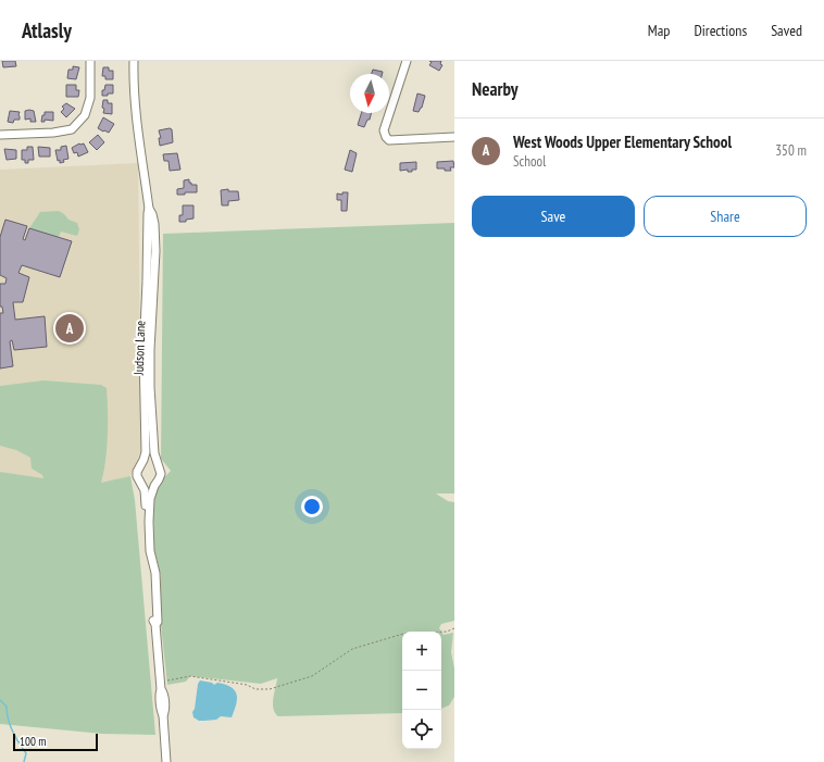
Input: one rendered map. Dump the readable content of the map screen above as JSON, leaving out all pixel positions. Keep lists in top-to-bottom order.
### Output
{
  "streets": {
    "street": ["Judson Lane"]
  },
  "scale_bar": "100 m",
  "north": "bottom",
  "page": {
    "header": "Atlasly",
    "nav": ["Map", "Directions", "Saved"],
    "heading": "Nearby",
    "list": [
      {
        "mark": "A",
        "name": "West Woods Upper Elementary School",
        "note": "School",
        "value": "350 m"
      }
    ],
    "buttons": ["Save", "Share"],
    "pins": "A",
    "map_buttons": ["+", "−"],
    "scale": "100 m"
  }
}
